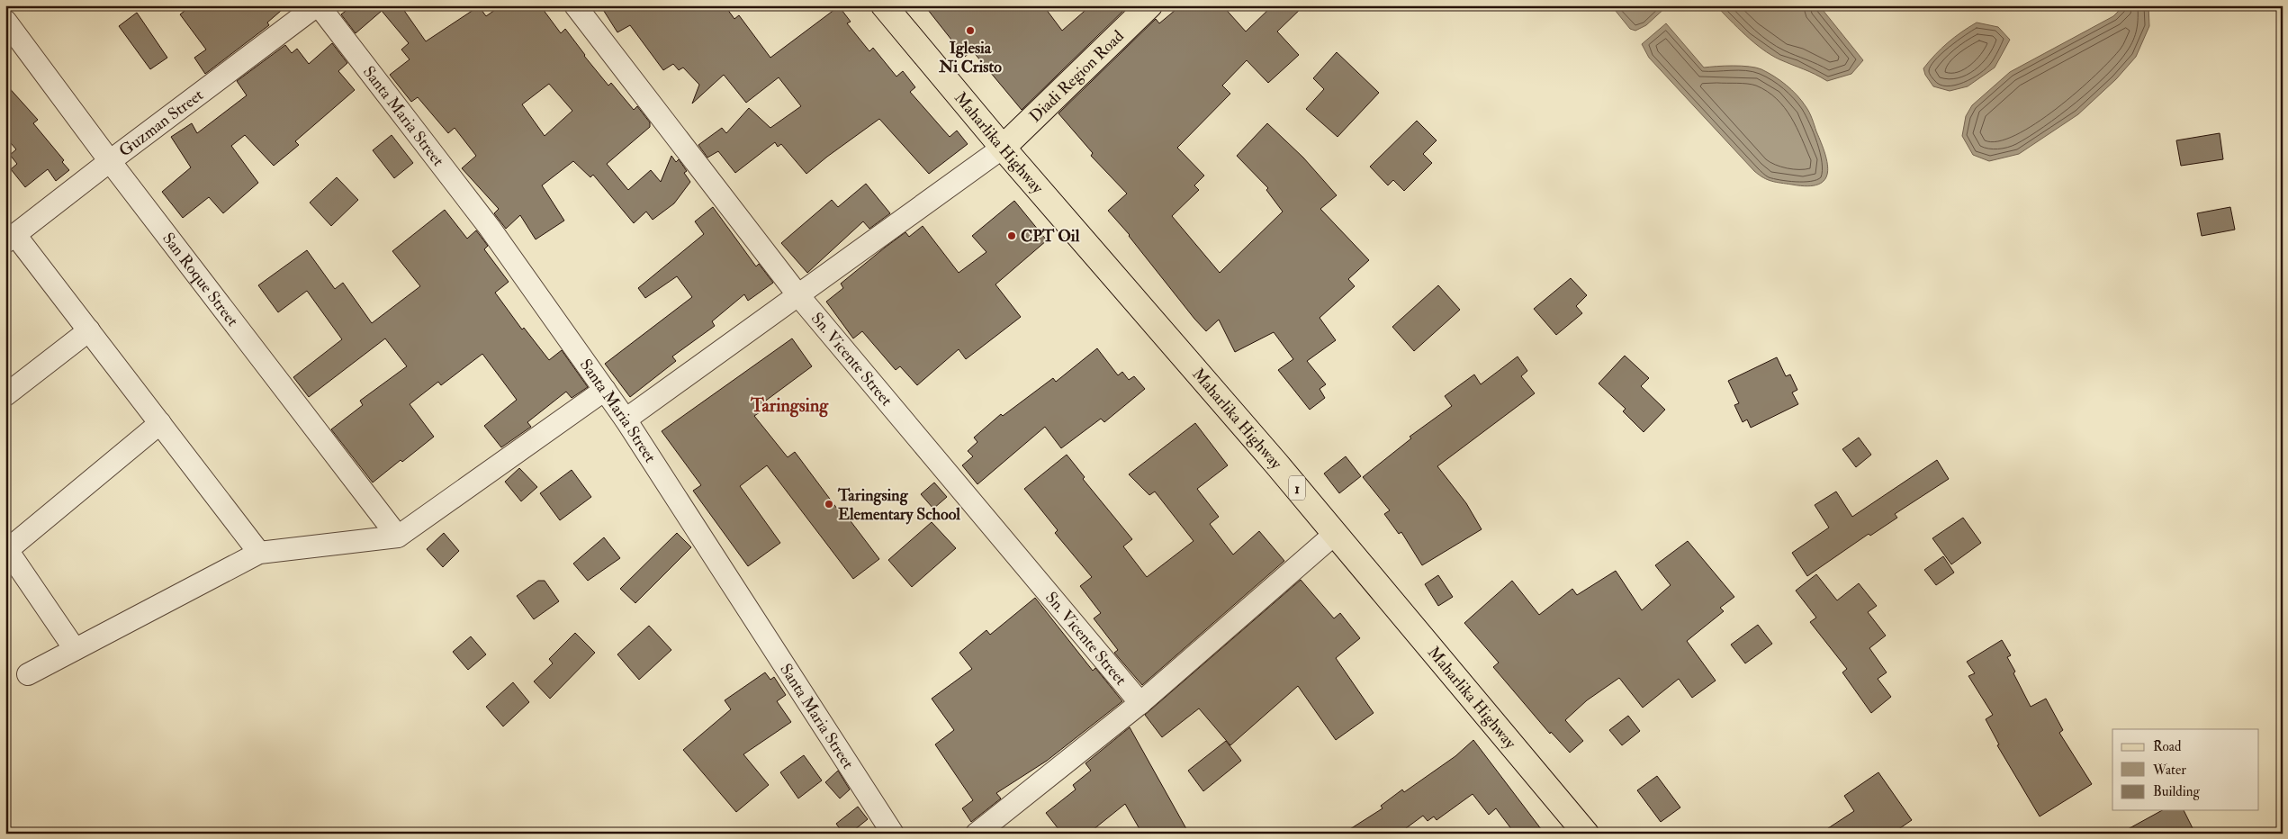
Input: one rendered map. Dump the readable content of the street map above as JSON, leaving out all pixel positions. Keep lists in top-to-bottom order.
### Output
{
  "streets": {
    "main road": ["Diadi Region Road", "Maharlika Highway", "1"],
    "street": [
      "Santa Maria Street",
      "Guzman Street",
      "San Roque Street",
      "Sn. Vicente Street"
    ]
  },
  "crossings": [
    ["Diadi Region Road", "Maharlika Highway"],
    ["Santa Maria Street", "Guzman Street"],
    ["Guzman Street", "San Roque Street"]
  ],
  "districts": ["Taringsing"],
  "places": ["Iglesia Ni Cristo", "CPT Oil", "Taringsing Elementary School"],
  "legend": ["Road", "Water", "Building"]
}
